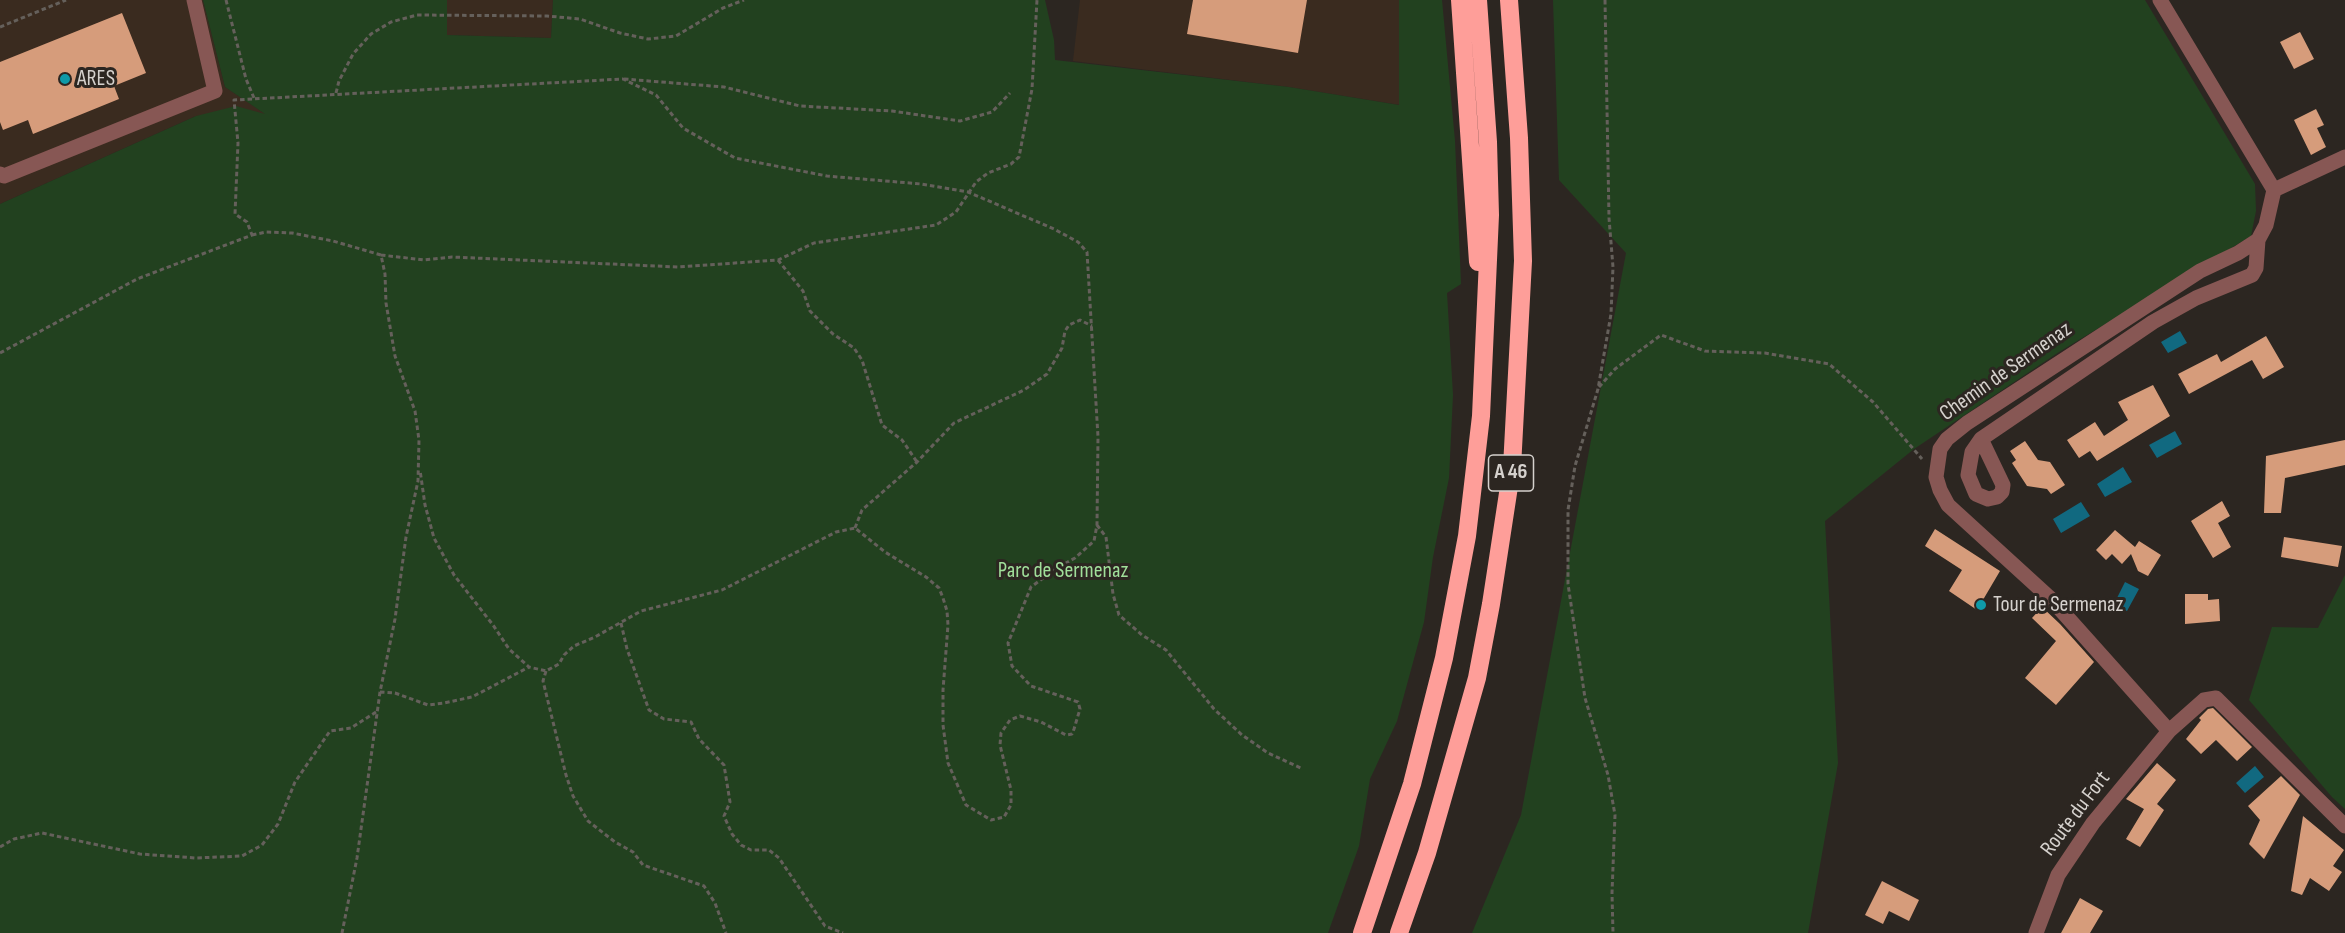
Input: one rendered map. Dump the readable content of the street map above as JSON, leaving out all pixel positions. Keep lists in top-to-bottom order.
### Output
{
  "streets": {
    "highway": ["A 46"],
    "street": ["Chemin de Sermenaz", "Route du Fort"]
  },
  "parks": ["Parc de Sermenaz"],
  "places": ["ARES", "Tour de Sermenaz"]
}
